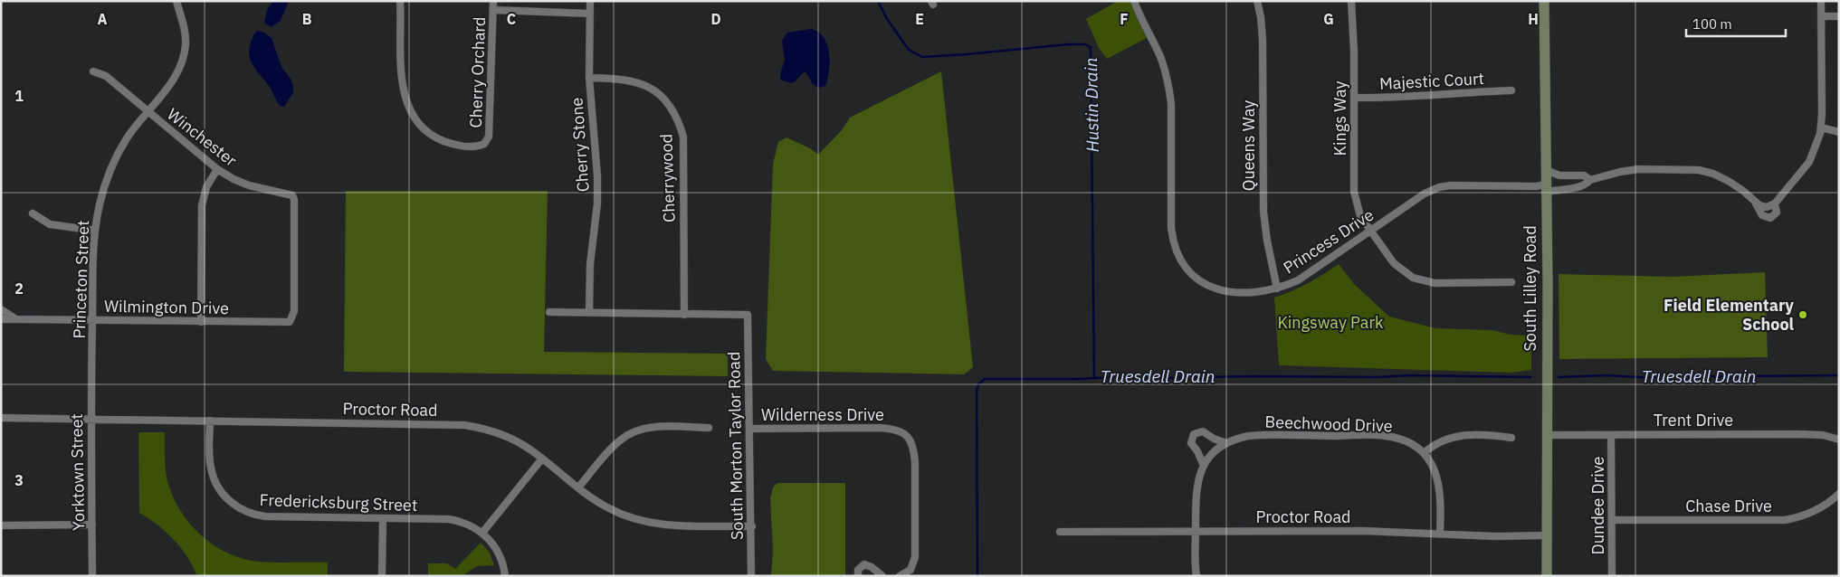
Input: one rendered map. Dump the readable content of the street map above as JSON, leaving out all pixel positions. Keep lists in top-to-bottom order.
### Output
{
  "streets": {
    "street": [
      "Cherry Orchard",
      "Majestic Court",
      "Kings Way",
      "Winchester",
      "Cherry Stone",
      "Queens Way",
      "Cherrywood",
      "Princess Drive",
      "Princeton Street",
      "South Lilley Road",
      "Wilmington Drive",
      "Proctor Road",
      "Wilderness Drive",
      "Trent Drive",
      "Beechwood Drive",
      "South Morton Taylor Road",
      "Yorktown Street",
      "Fredericksburg Street",
      "Dundee Drive",
      "Chase Drive"
    ]
  },
  "crossings": [
    ["Majestic Court", "Kings Way"],
    ["Kings Way", "Princess Drive"],
    ["Winchester", "Princeton Street"],
    ["Winchester", "Wilmington Drive"],
    ["Cherry Stone", "Cherrywood"],
    ["Queens Way", "Princess Drive"],
    ["Cherrywood", "South Morton Taylor Road"],
    ["Princess Drive", "South Lilley Road"],
    ["Princeton Street", "Wilmington Drive"],
    ["Princeton Street", "Yorktown Street"],
    ["South Lilley Road", "Proctor Road"],
    ["South Lilley Road", "Trent Drive"],
    ["Proctor Road", "Beechwood Drive"],
    ["Proctor Road", "South Morton Taylor Road"],
    ["Proctor Road", "Yorktown Street"],
    ["Proctor Road", "Fredericksburg Street"],
    ["Wilderness Drive", "South Morton Taylor Road"],
    ["Trent Drive", "Dundee Drive"],
    ["Dundee Drive", "Chase Drive"]
  ],
  "water": ["Hustin Drain", "Truesdell Drain"],
  "parks": ["Kingsway Park"],
  "places": ["Field Elementary School"],
  "scale_bar": "100 m",
  "grid": {
    "columns": [
      "A",
      "B",
      "C",
      "D",
      "E",
      "F",
      "G",
      "H"
    ],
    "rows": ["1", "2", "3"]
  }
}
